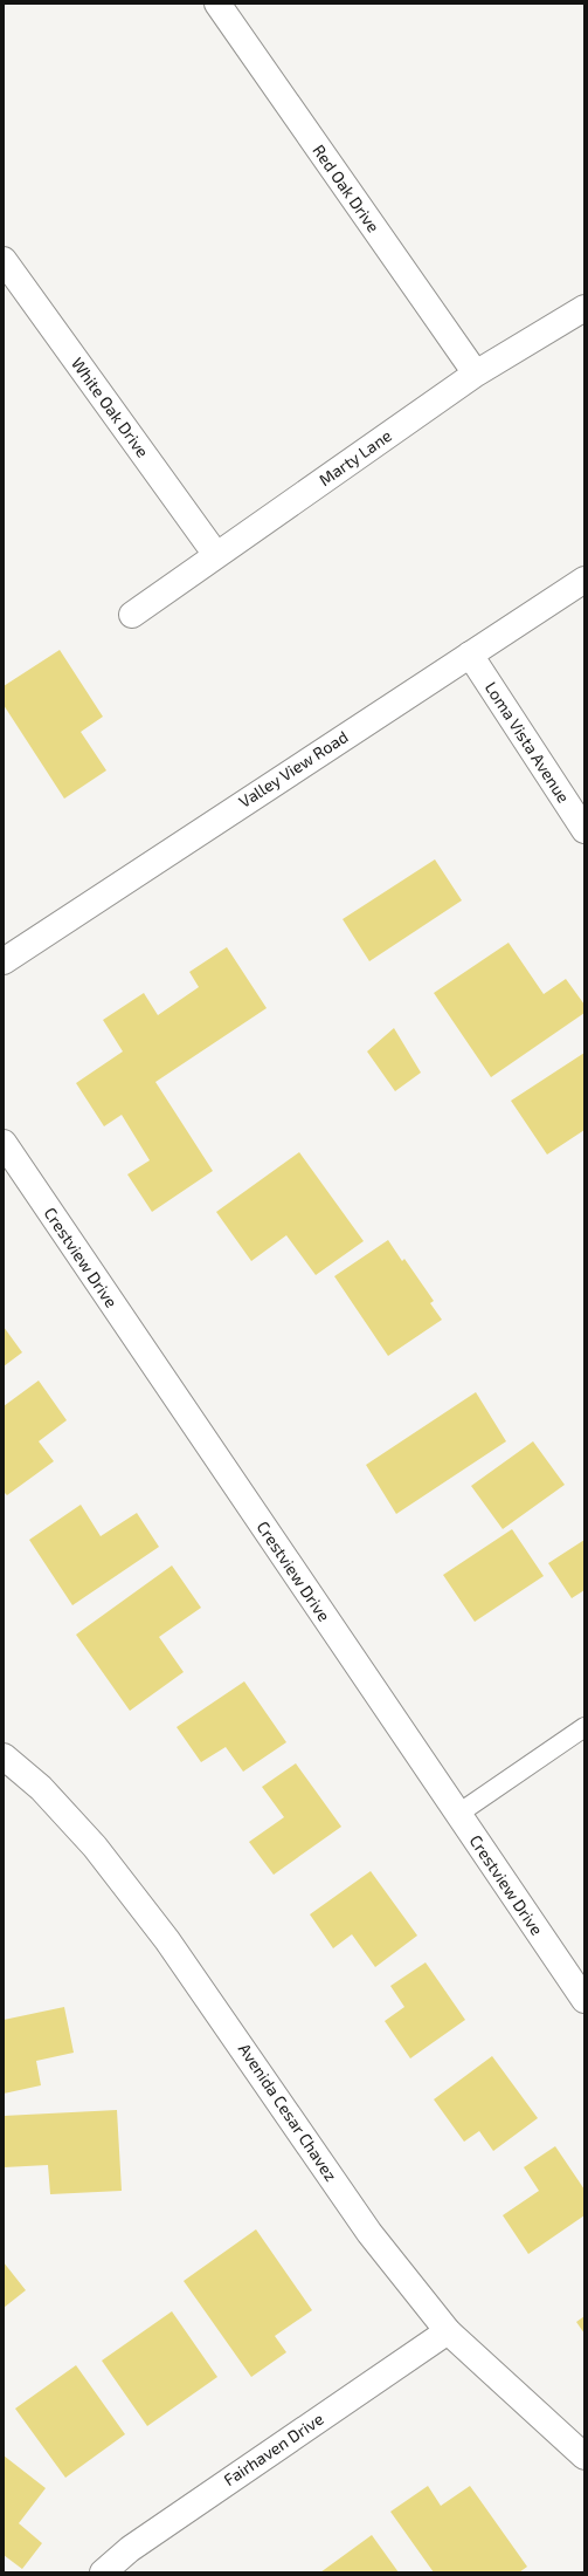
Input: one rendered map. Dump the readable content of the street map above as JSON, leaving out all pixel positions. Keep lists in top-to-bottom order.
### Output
{
  "streets": {
    "street": [
      "Red Oak Drive",
      "White Oak Drive",
      "Marty Lane",
      "Loma Vista Avenue",
      "Valley View Road",
      "Crestview Drive",
      "Avenida Cesar Chavez",
      "Fairhaven Drive"
    ]
  },
  "crossings": [
    ["Red Oak Drive", "Marty Lane"],
    ["White Oak Drive", "Marty Lane"],
    ["Loma Vista Avenue", "Valley View Road"],
    ["Avenida Cesar Chavez", "Fairhaven Drive"]
  ]
}
